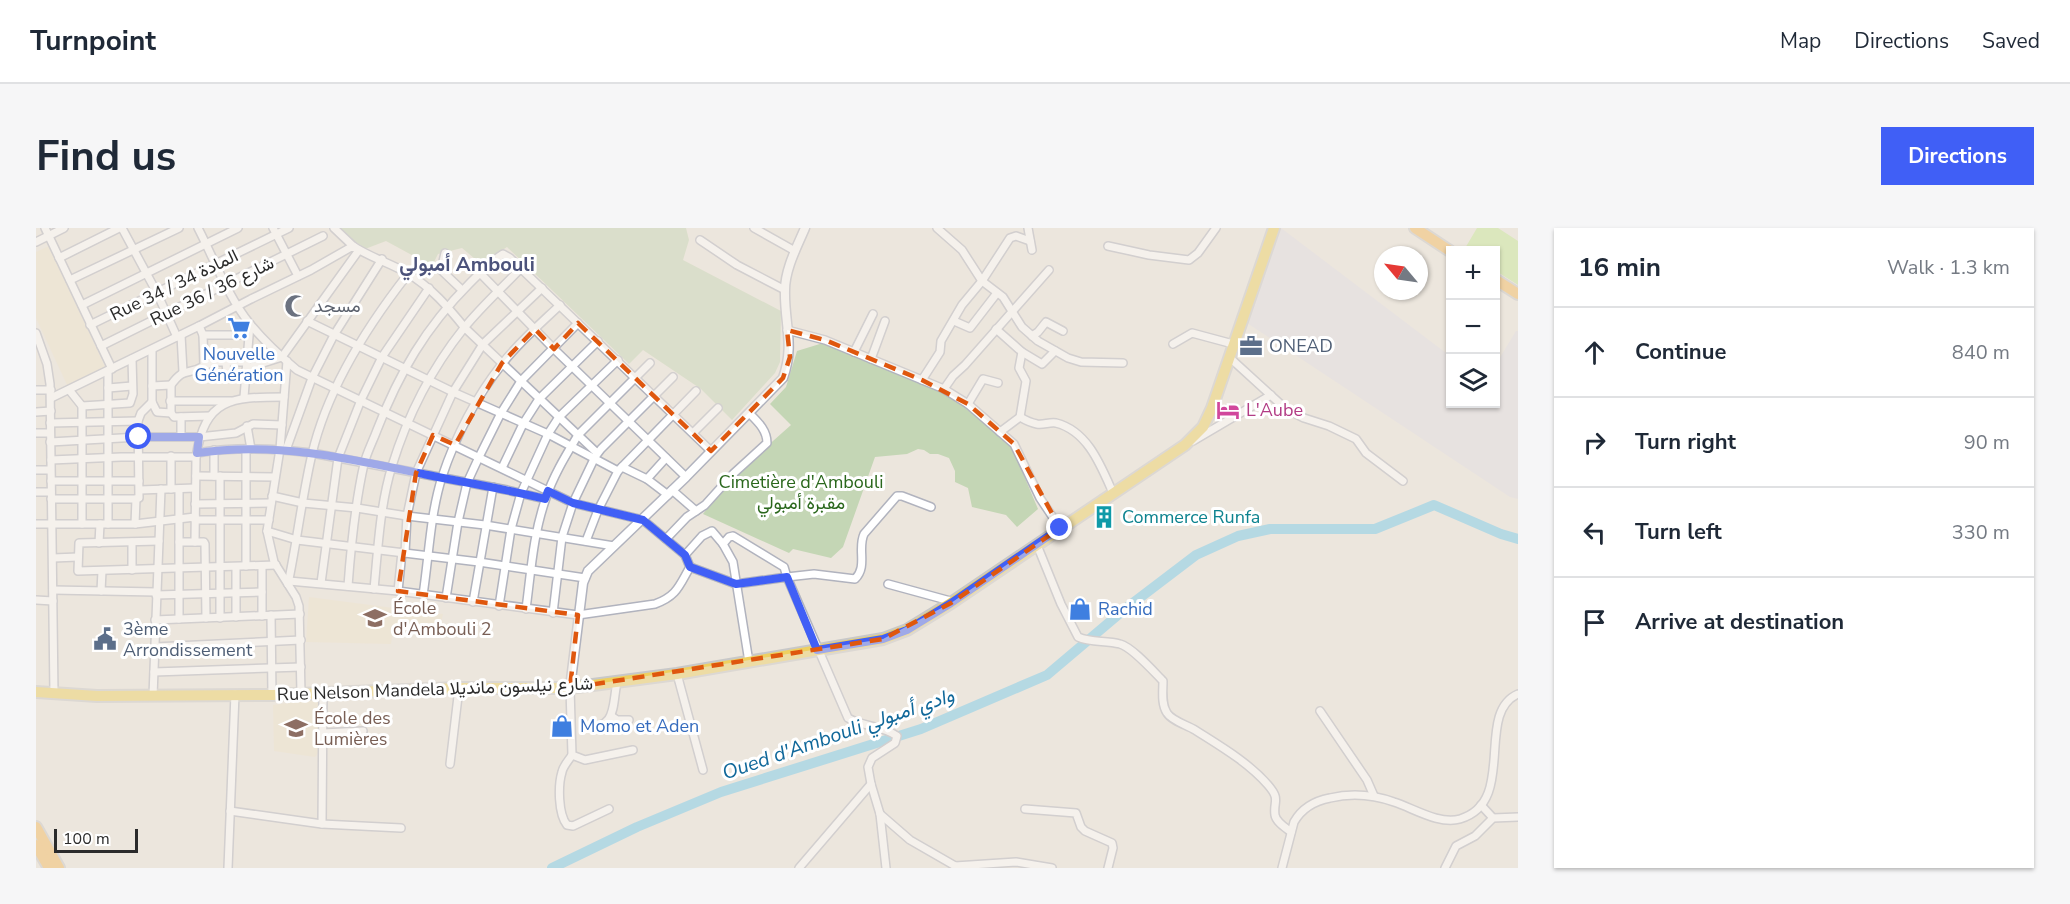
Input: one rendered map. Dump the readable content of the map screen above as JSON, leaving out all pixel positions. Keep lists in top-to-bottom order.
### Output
{
  "streets": {
    "main road": ["Rue Nelson Mandela شارع نيلسون مانديلا"],
    "street": ["Rue 34 / المادة 34", "Rue 36 / شارع 36"]
  },
  "districts": ["أمبولي Ambouli"],
  "water": ["Oued d'Ambouli وادي أمبولي"],
  "parks": ["Cimetière d'Ambouli مقبرة أمبولي"],
  "places": {
    "mosque": ["مسجد"],
    "supermarket": ["Nouvelle Génération"],
    "office": ["ONEAD"],
    "hotel": ["L'Aube"],
    "building": ["Commerce Runfa"],
    "shop": ["Rachid", "Momo et Aden"],
    "school or university": ["École d'Ambouli 2", "École des Lumières"],
    "public building": ["3ème Arrondissement"]
  },
  "scale_bar": "100 m",
  "north": "top left",
  "page": {
    "header": "Turnpoint",
    "nav": ["Map", "Directions", "Saved"],
    "buttons": "Directions",
    "title": "Find us",
    "heading": ["16 min", "Walk · 1.3 km"],
    "map_buttons": ["+", "−"],
    "list": [
      ["Continue", "840 m"],
      ["Turn right", "90 m"],
      ["Turn left", "330 m"],
      "Arrive at destination"
    ],
    "scale": "100 m"
  }
}
